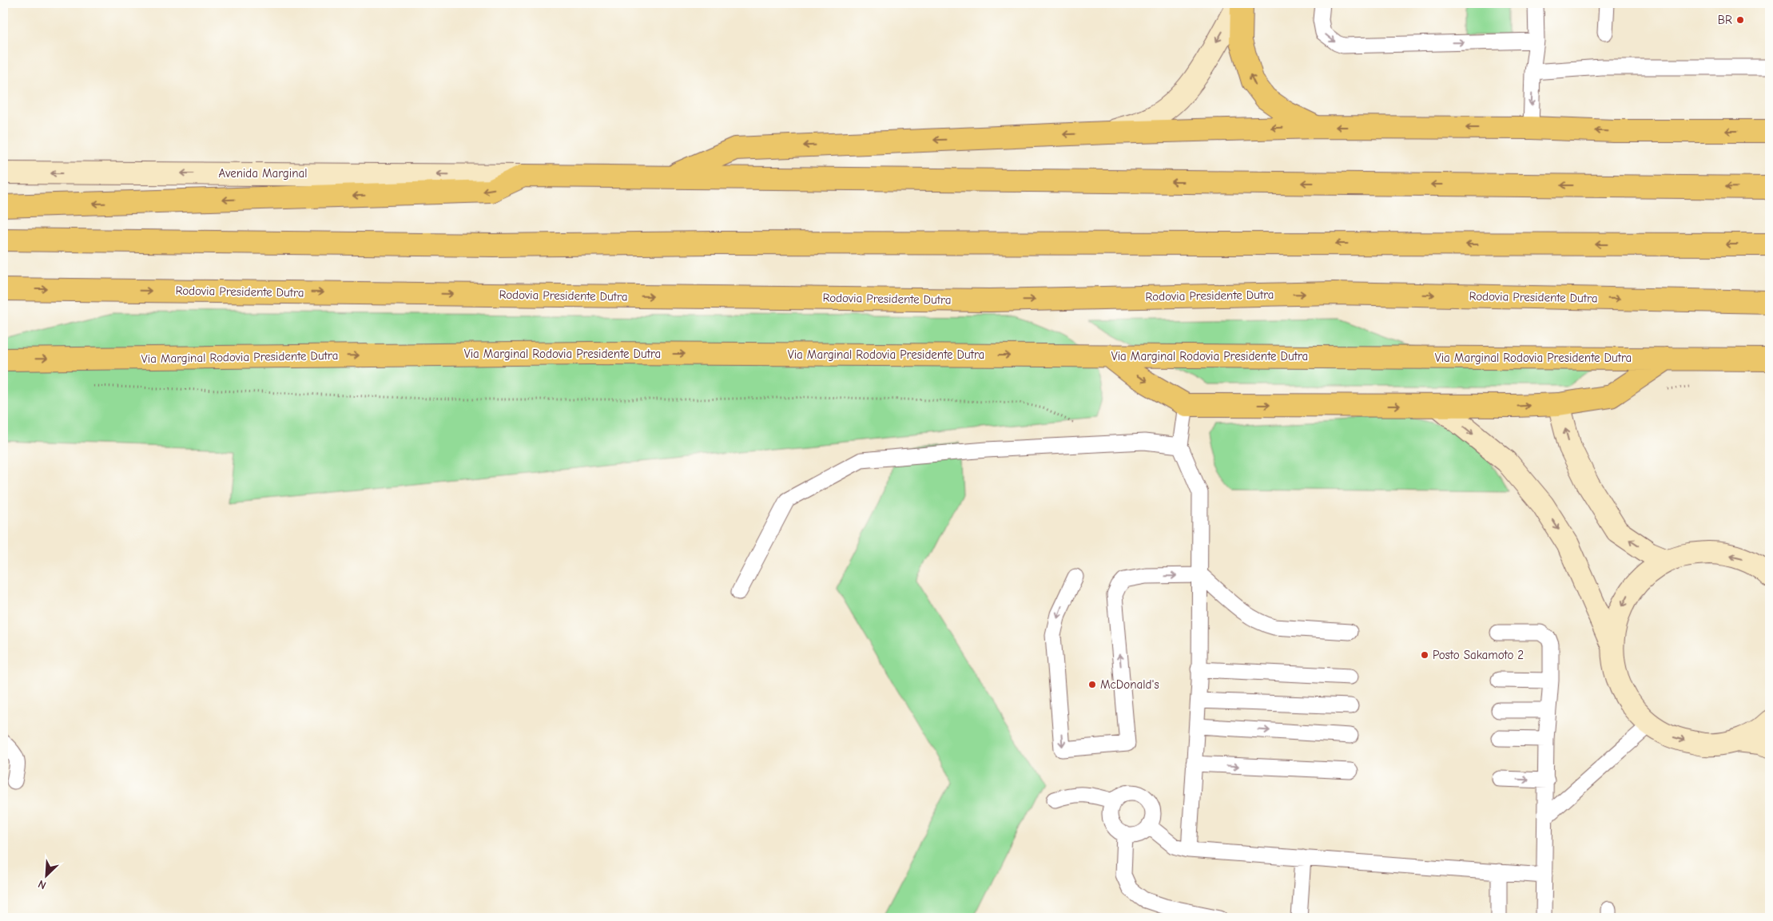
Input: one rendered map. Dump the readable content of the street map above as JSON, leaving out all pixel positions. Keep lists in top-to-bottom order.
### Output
{
  "streets": {
    "highway": ["Rodovia Presidente Dutra", "Via Marginal Rodovia Presidente Dutra"],
    "street": ["Avenida Marginal"]
  },
  "one_way": ["Avenida Marginal"],
  "places": ["BR", "Posto Sakamoto 2", "McDonald's"],
  "north": "bottom left"
}
